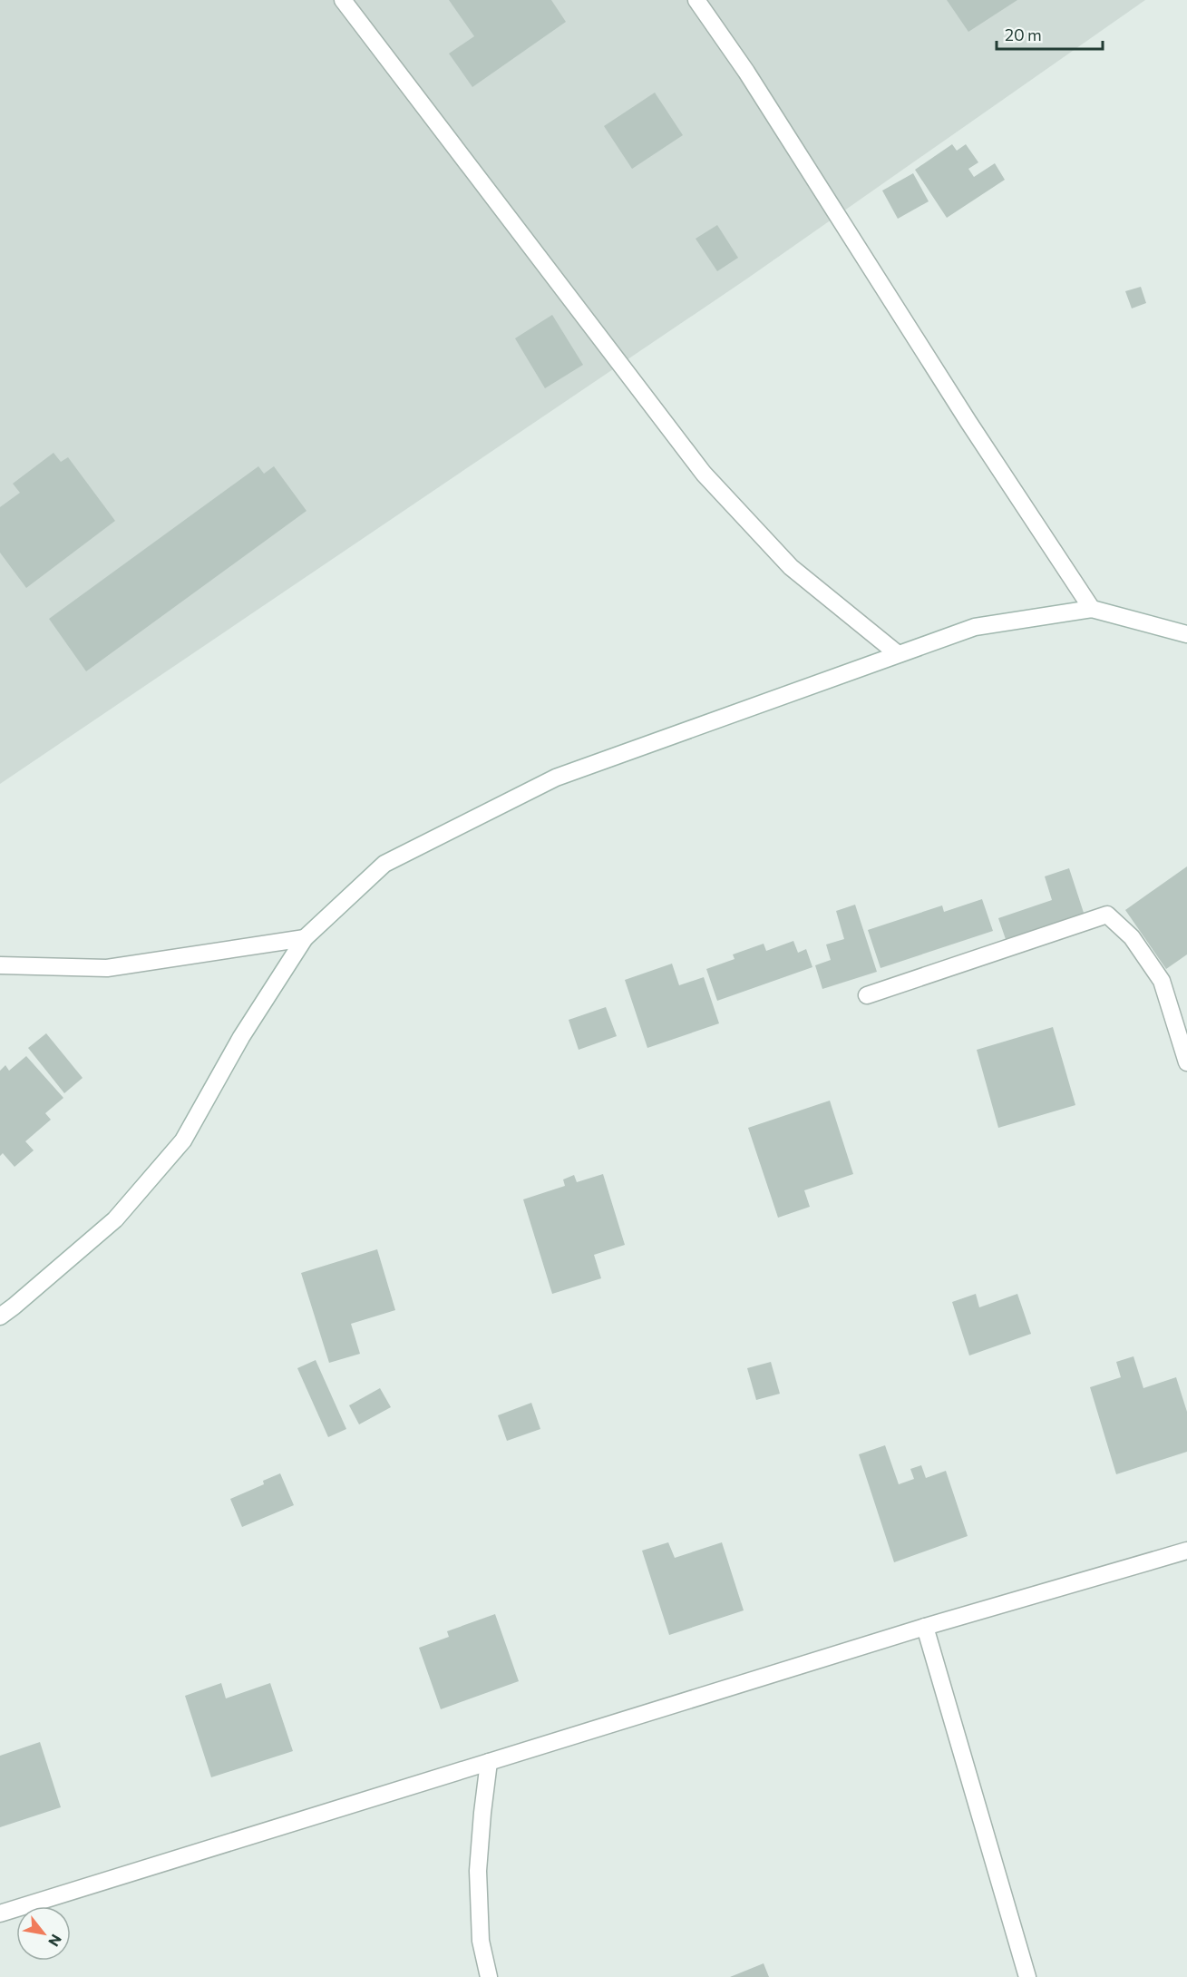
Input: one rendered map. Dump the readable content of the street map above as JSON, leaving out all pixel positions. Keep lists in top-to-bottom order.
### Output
{
  "scale_bar": "20 m",
  "north": "bottom right"
}
